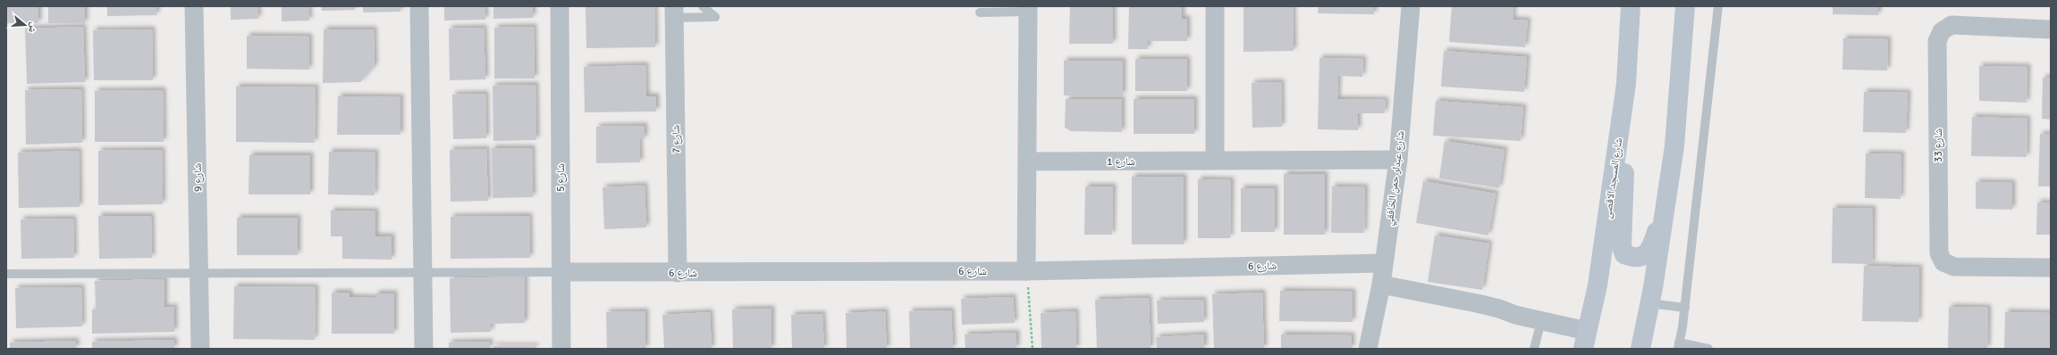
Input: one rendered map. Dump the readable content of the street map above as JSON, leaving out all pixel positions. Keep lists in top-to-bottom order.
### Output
{
  "streets": {
    "main road": ["شارع المسجد الاقصى"],
    "street": [
      "شارع 7",
      "شارع 33",
      "شارع 1",
      "شارع 9",
      "شارع 5",
      "شارع عبدلر حمن الخافقي",
      "شارع 6"
    ]
  },
  "crossings": [
    ["شارع 7", "شارع 6"],
    ["شارع 1", "شارع عبدلر حمن الخافقي"],
    ["شارع 5", "شارع 6"],
    ["شارع عبدلر حمن الخافقي", "شارع 6"]
  ],
  "north": "right"
}
